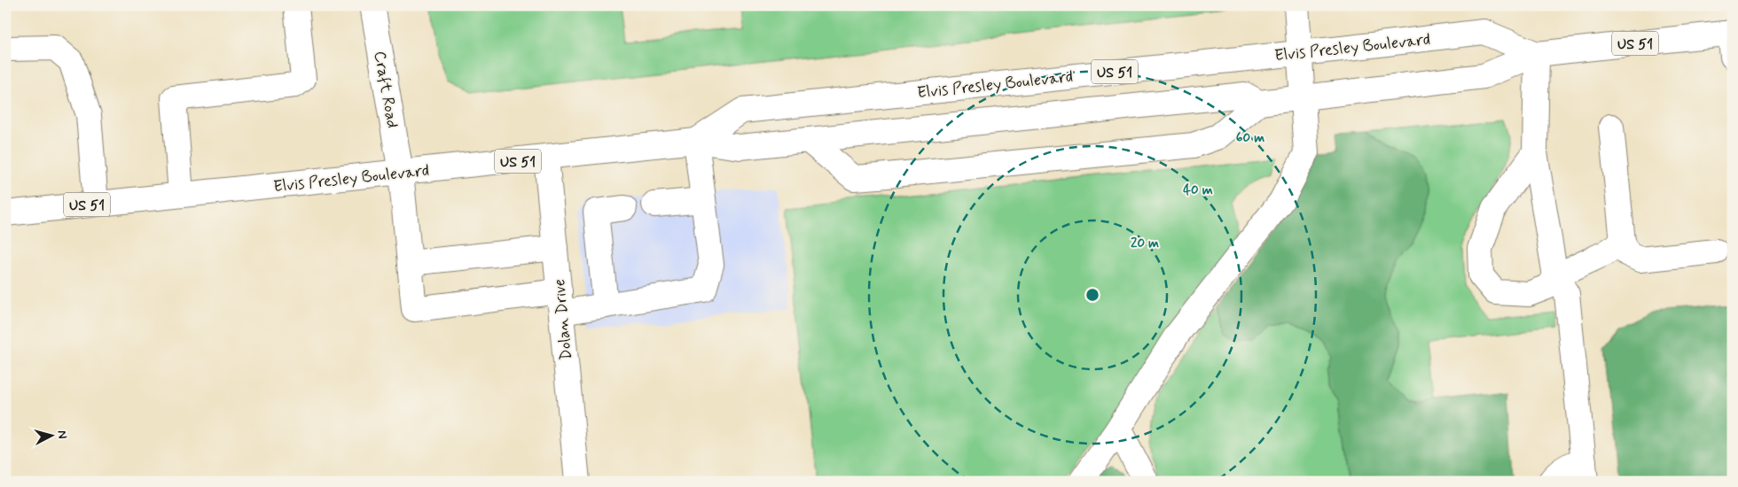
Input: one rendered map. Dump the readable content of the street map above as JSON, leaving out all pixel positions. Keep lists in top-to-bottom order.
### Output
{
  "streets": {
    "main road": [
      "US 51",
      "Elvis Presley Boulevard",
      "Craft Road",
      "Dolan Drive"
    ]
  },
  "crossings": [
    ["Elvis Presley Boulevard", "Craft Road"],
    ["Elvis Presley Boulevard", "Dolan Drive"],
    ["Craft Road", "Dolan Drive"]
  ],
  "north": "right",
  "rings": ["60 m", "40 m", "20 m"]
}
